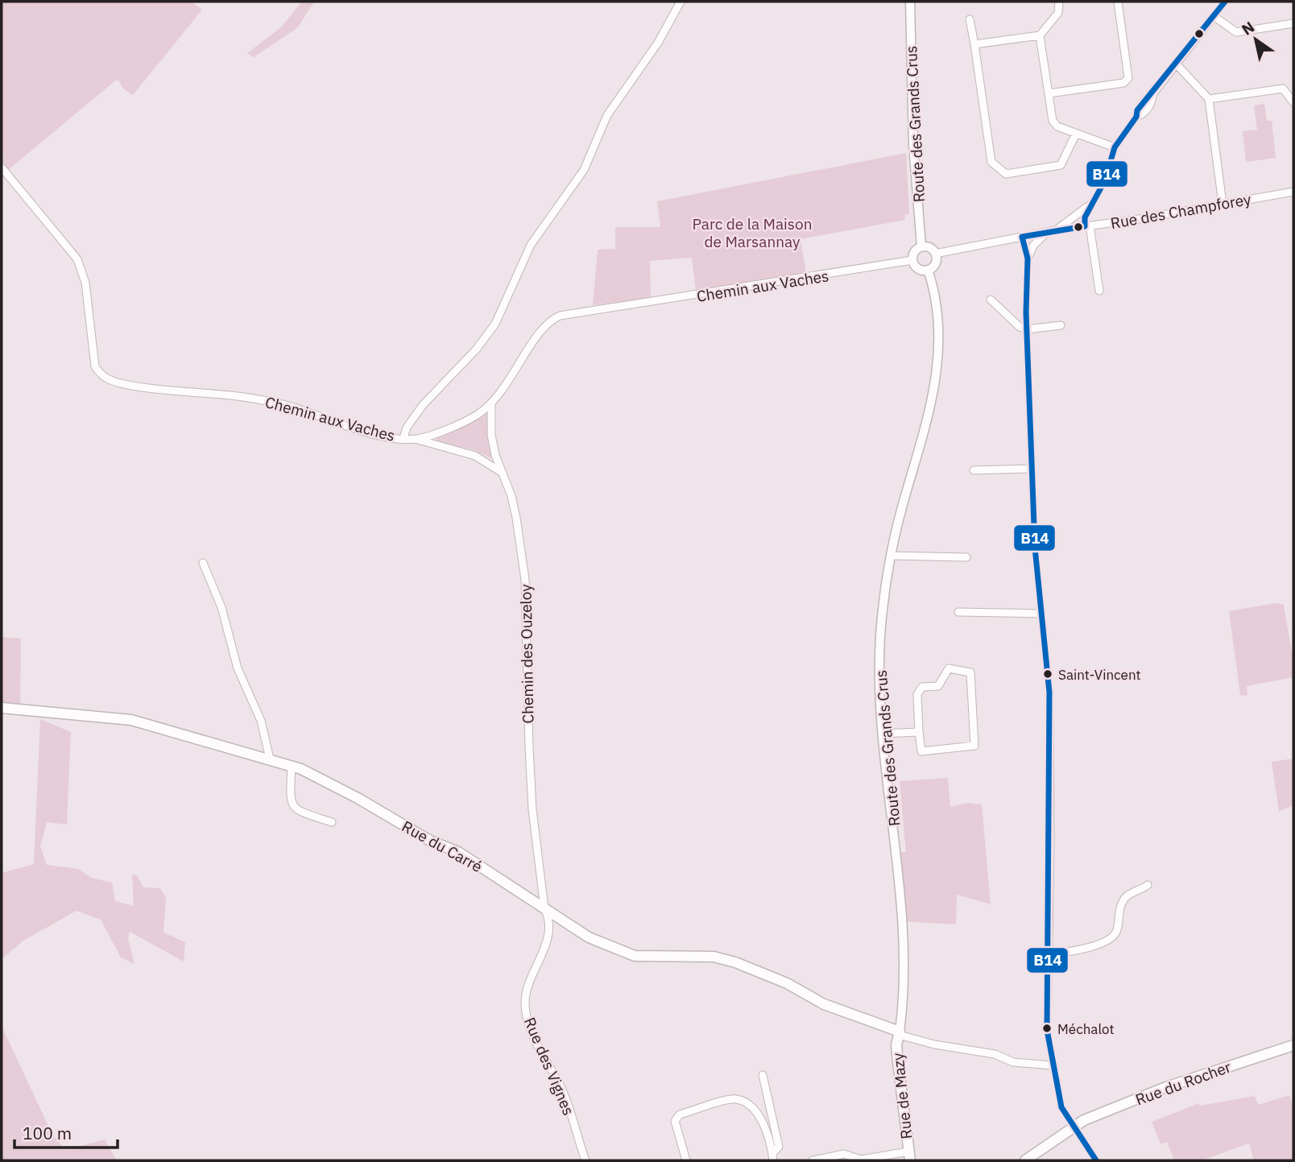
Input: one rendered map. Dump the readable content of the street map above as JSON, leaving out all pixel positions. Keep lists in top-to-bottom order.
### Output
{
  "streets": {
    "main road": ["Rue du Carré", "Rue du Rocher", "Rue de Mazy"],
    "street": [
      "Route des Grands Crus",
      "Rue des Champforey",
      "Chemin aux Vaches",
      "Chemin des Ouzeloy",
      "Rue des Vignes"
    ]
  },
  "crossings": [
    ["Route des Grands Crus", "Rue des Champforey"],
    ["Route des Grands Crus", "Chemin aux Vaches"],
    ["Route des Grands Crus", "Rue du Carré"],
    ["Route des Grands Crus", "Rue de Mazy"],
    ["Rue des Champforey", "Chemin aux Vaches"],
    ["Chemin aux Vaches", "Chemin des Ouzeloy"],
    ["Chemin des Ouzeloy", "Rue du Carré"],
    ["Chemin des Ouzeloy", "Rue des Vignes"],
    ["Rue du Carré", "Rue des Vignes"],
    ["Rue du Carré", "Rue de Mazy"]
  ],
  "parks": ["Parc de la Maison de Marsannay"],
  "places": ["Saint-Vincent", "Méchalot"],
  "lines": ["transit line B14"],
  "scale_bar": "100 m",
  "north": "top left"
}
